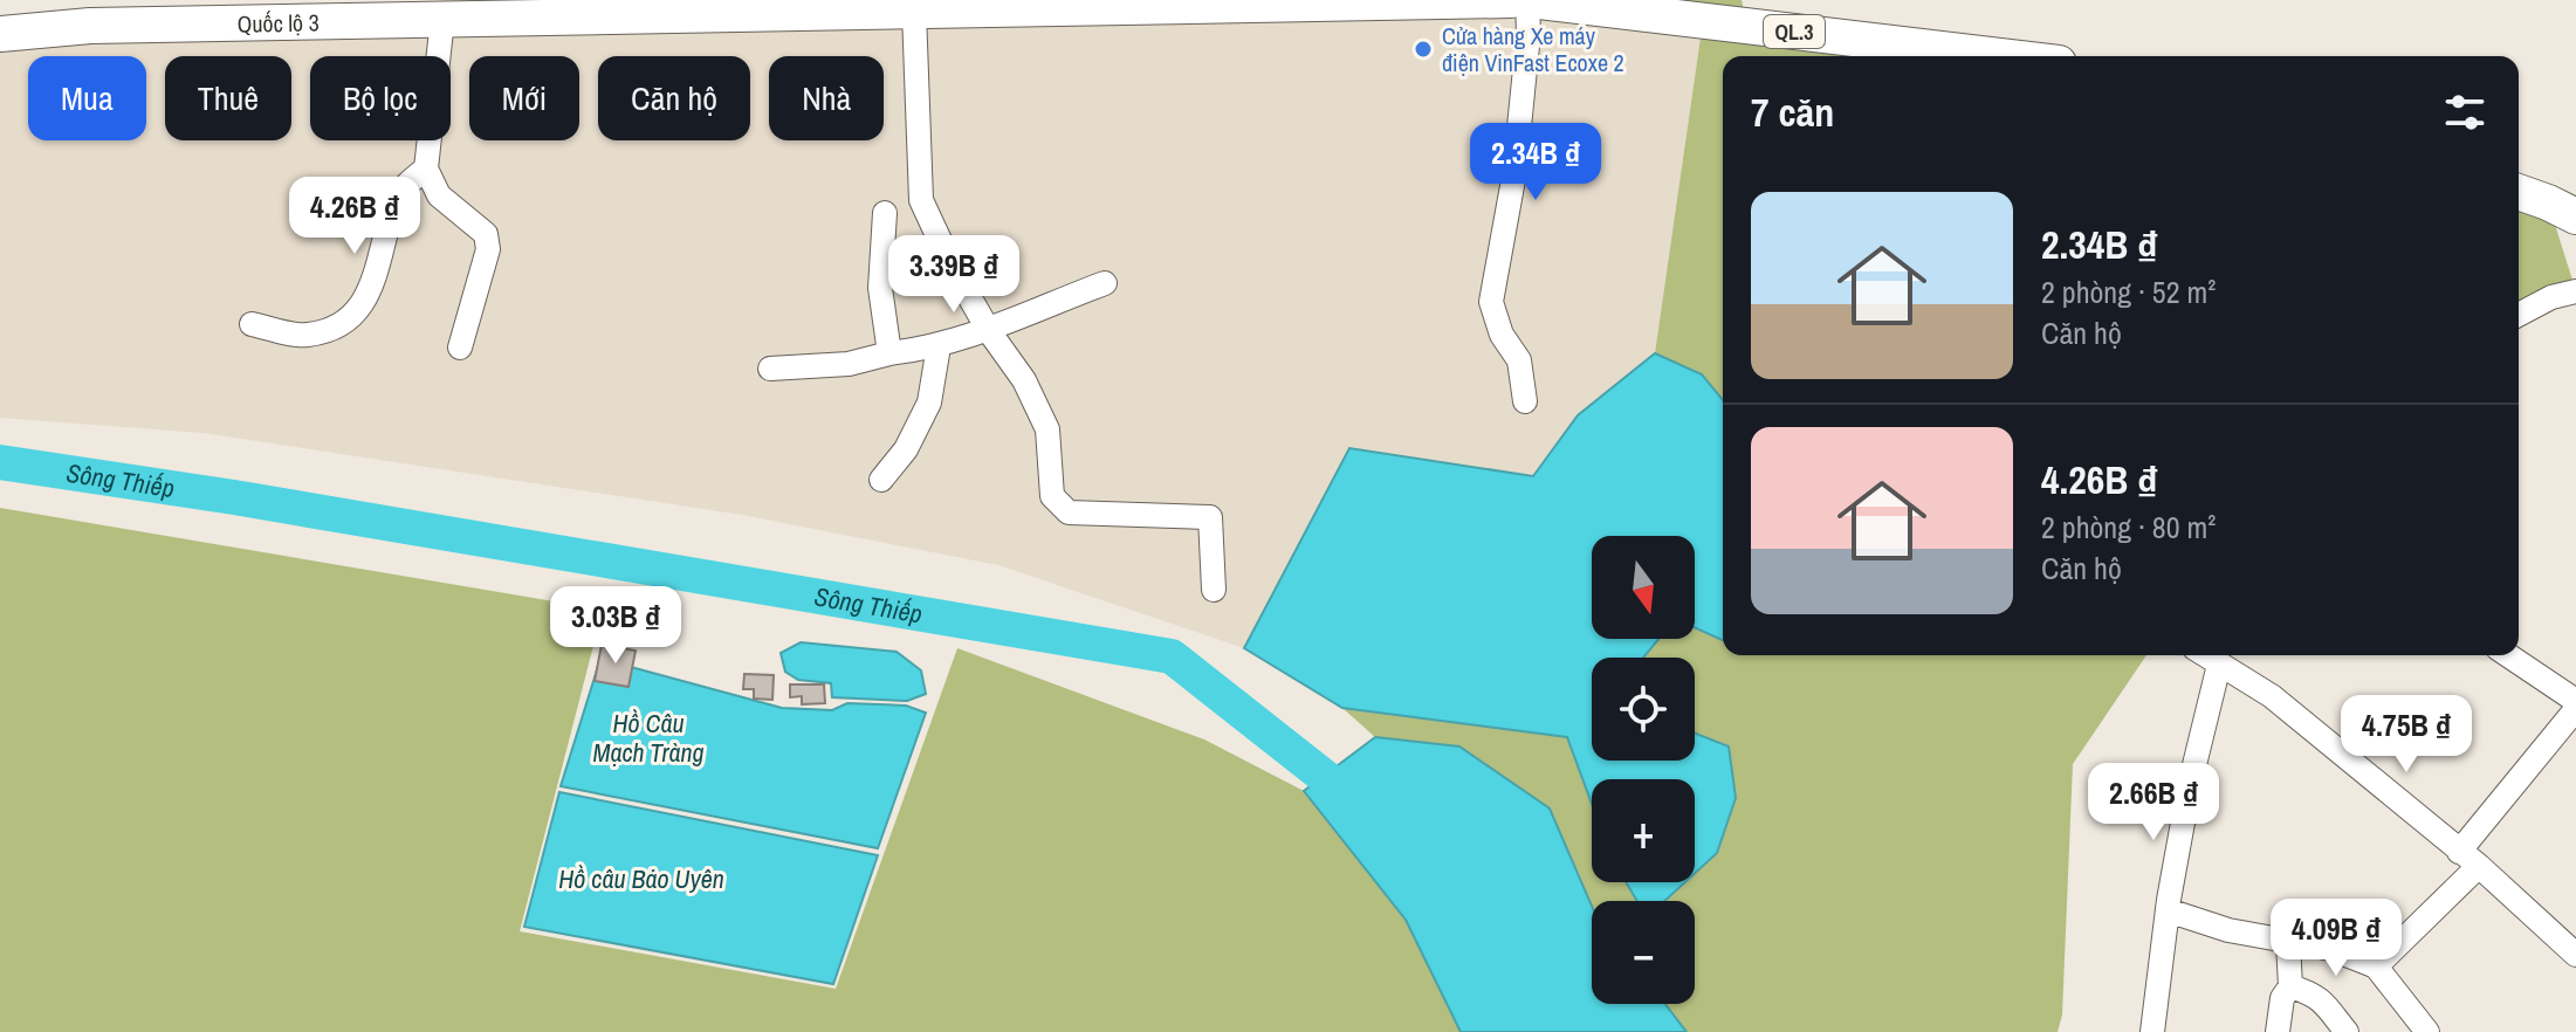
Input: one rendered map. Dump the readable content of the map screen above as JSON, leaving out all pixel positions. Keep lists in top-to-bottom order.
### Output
{
  "streets": {
    "highway": ["Quốc lộ 3", "QL.3"]
  },
  "water": ["Sông Thiếp", "Hồ Câu Mạch Tràng", "Hồ câu Bảo Uyên"],
  "places": ["Cửa hàng Xe máy điện VinFast Ecoxe 2"],
  "north": "bottom",
  "page": {
    "chip": [
      "Mua",
      "Thuê",
      "Bộ lọc",
      "Mới",
      "Căn hộ",
      "Nhà"
    ],
    "heading": "7 căn",
    "price": [
      "2.34B ₫",
      "4.26B ₫",
      "3.39B ₫",
      "3.03B ₫",
      "4.75B ₫",
      "2.66B ₫",
      "4.09B ₫"
    ],
    "list": [
      {
        "name": "2.34B ₫",
        "note": "2 phòng · 52 m² · Căn hộ"
      },
      {
        "name": "4.26B ₫",
        "note": "2 phòng · 80 m² · Căn hộ"
      }
    ],
    "map_buttons": ["+", "−"]
  }
}
